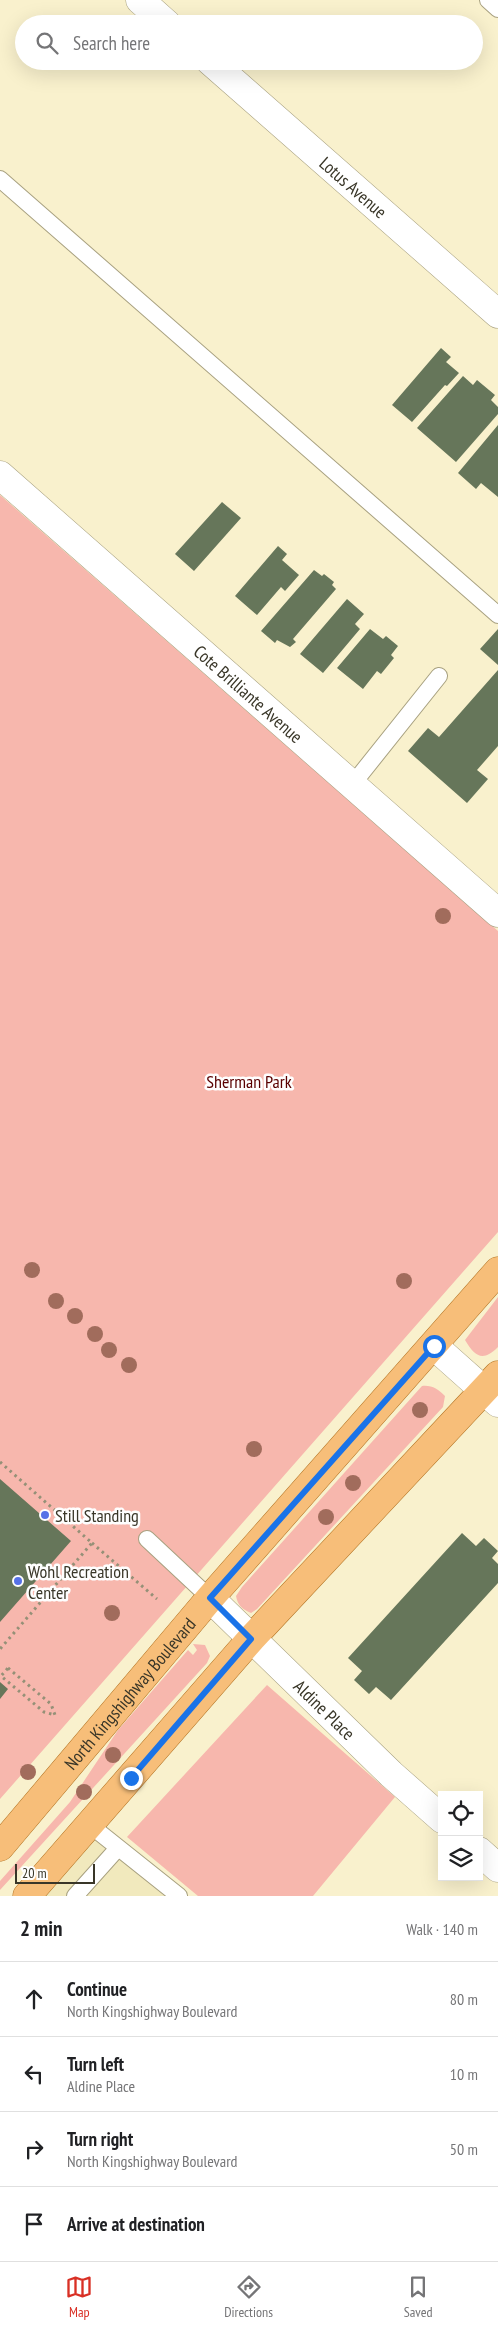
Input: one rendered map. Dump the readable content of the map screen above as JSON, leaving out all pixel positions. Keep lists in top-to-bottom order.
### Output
{
  "streets": {
    "main road": ["North Kingshighway Boulevard"],
    "street": ["Lotus Avenue", "Cote Brilliante Avenue", "Aldine Place"]
  },
  "crossings": [
    ["North Kingshighway Boulevard", "Aldine Place"]
  ],
  "parks": ["Sherman Park"],
  "places": ["Still Standing", "Wohl Recreation Center"],
  "scale_bar": "20 m",
  "page": {
    "search": "Search here",
    "scale": "20 m",
    "heading": ["2 min", "Walk · 140 m"],
    "list": [
      ["Continue", "North Kingshighway Boulevard", "80 m"],
      ["Turn left", "Aldine Place", "10 m"],
      ["Turn right", "North Kingshighway Boulevard", "50 m"],
      "Arrive at destination"
    ],
    "nav": ["Map", "Directions", "Saved"]
  }
}
